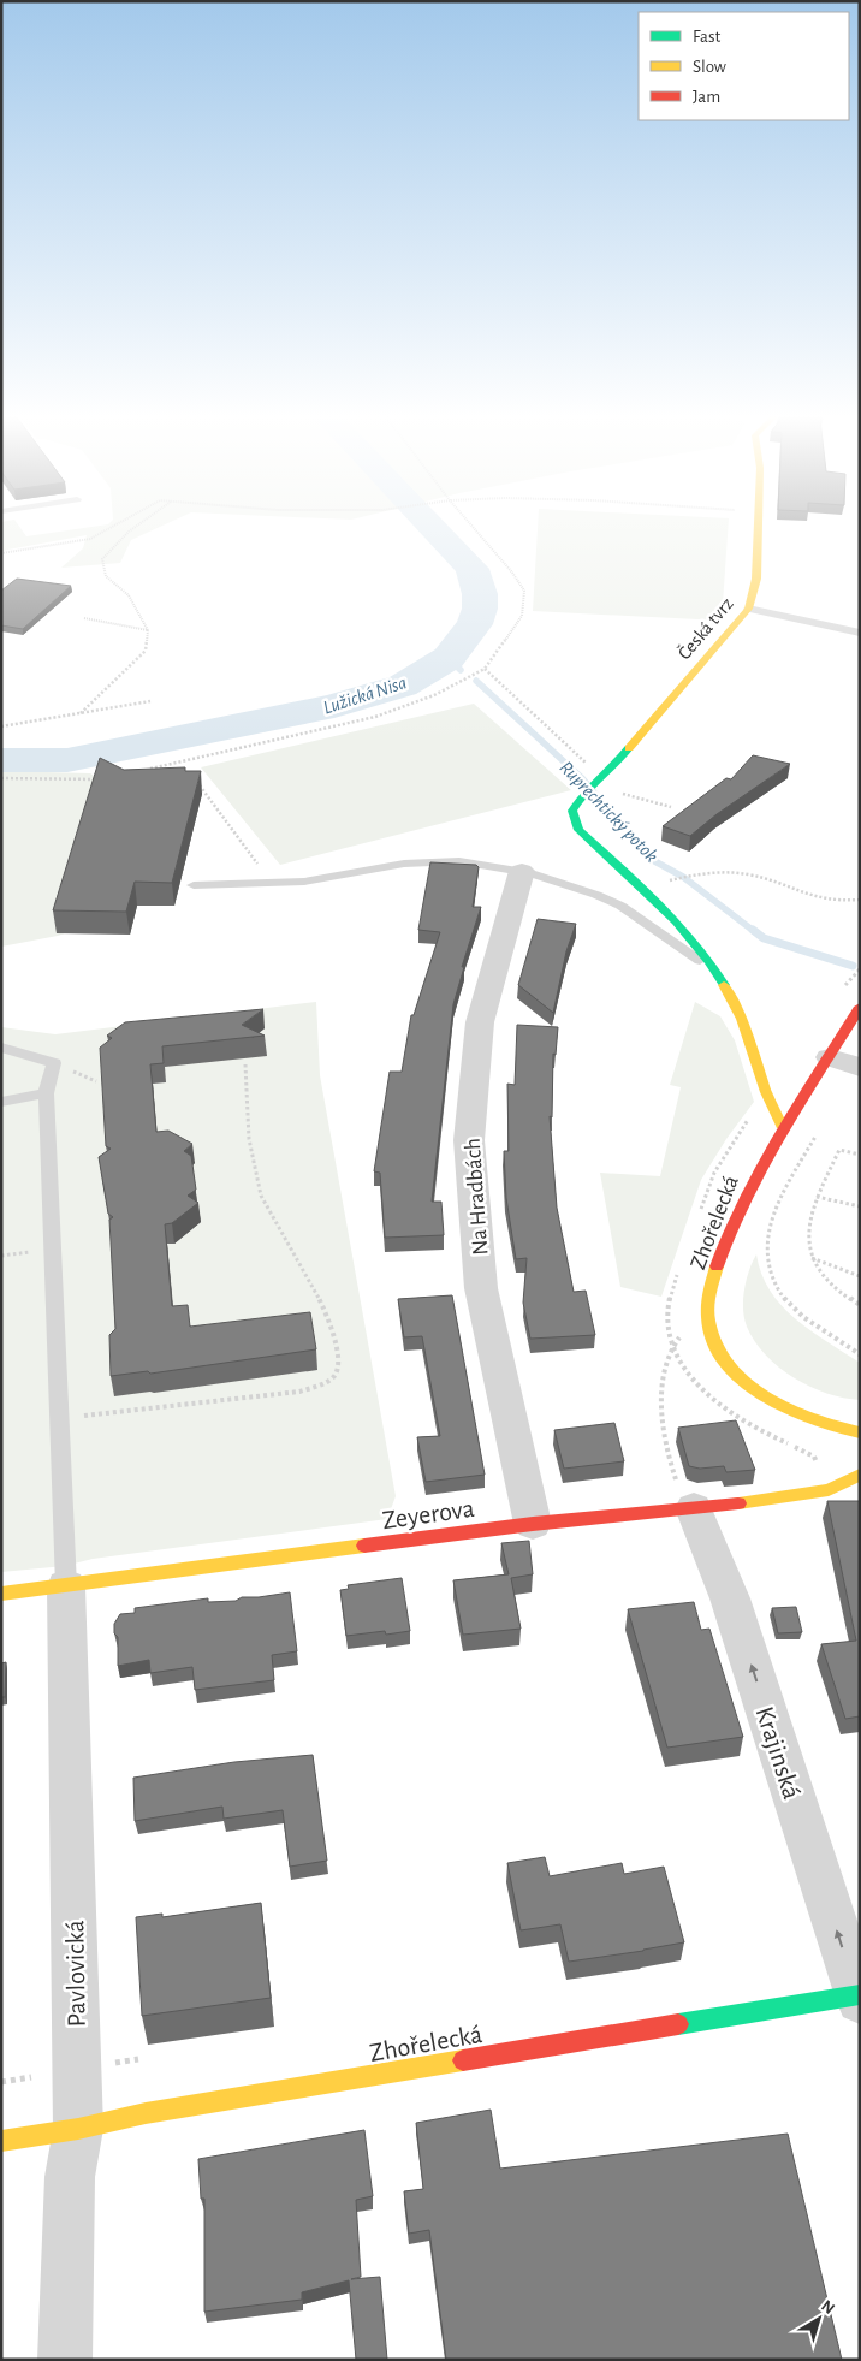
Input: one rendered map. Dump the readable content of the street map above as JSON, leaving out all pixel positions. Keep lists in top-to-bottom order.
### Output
{
  "streets": {
    "street": [
      "Česká tvrz",
      "Na Hradbách",
      "Zhořelecká",
      "Zeyerova",
      "Krajinská",
      "Pavlovická"
    ]
  },
  "crossings": [
    ["Na Hradbách", "Zeyerova"],
    ["Zhořelecká", "Krajinská"],
    ["Zhořelecká", "Pavlovická"],
    ["Zeyerova", "Krajinská"],
    ["Zeyerova", "Pavlovická"]
  ],
  "one_way": ["Krajinská"],
  "water": ["Lužická Nisa", "Ruprechtický potok"],
  "legend": ["Fast", "Slow", "Jam"],
  "north": "top right"
}
